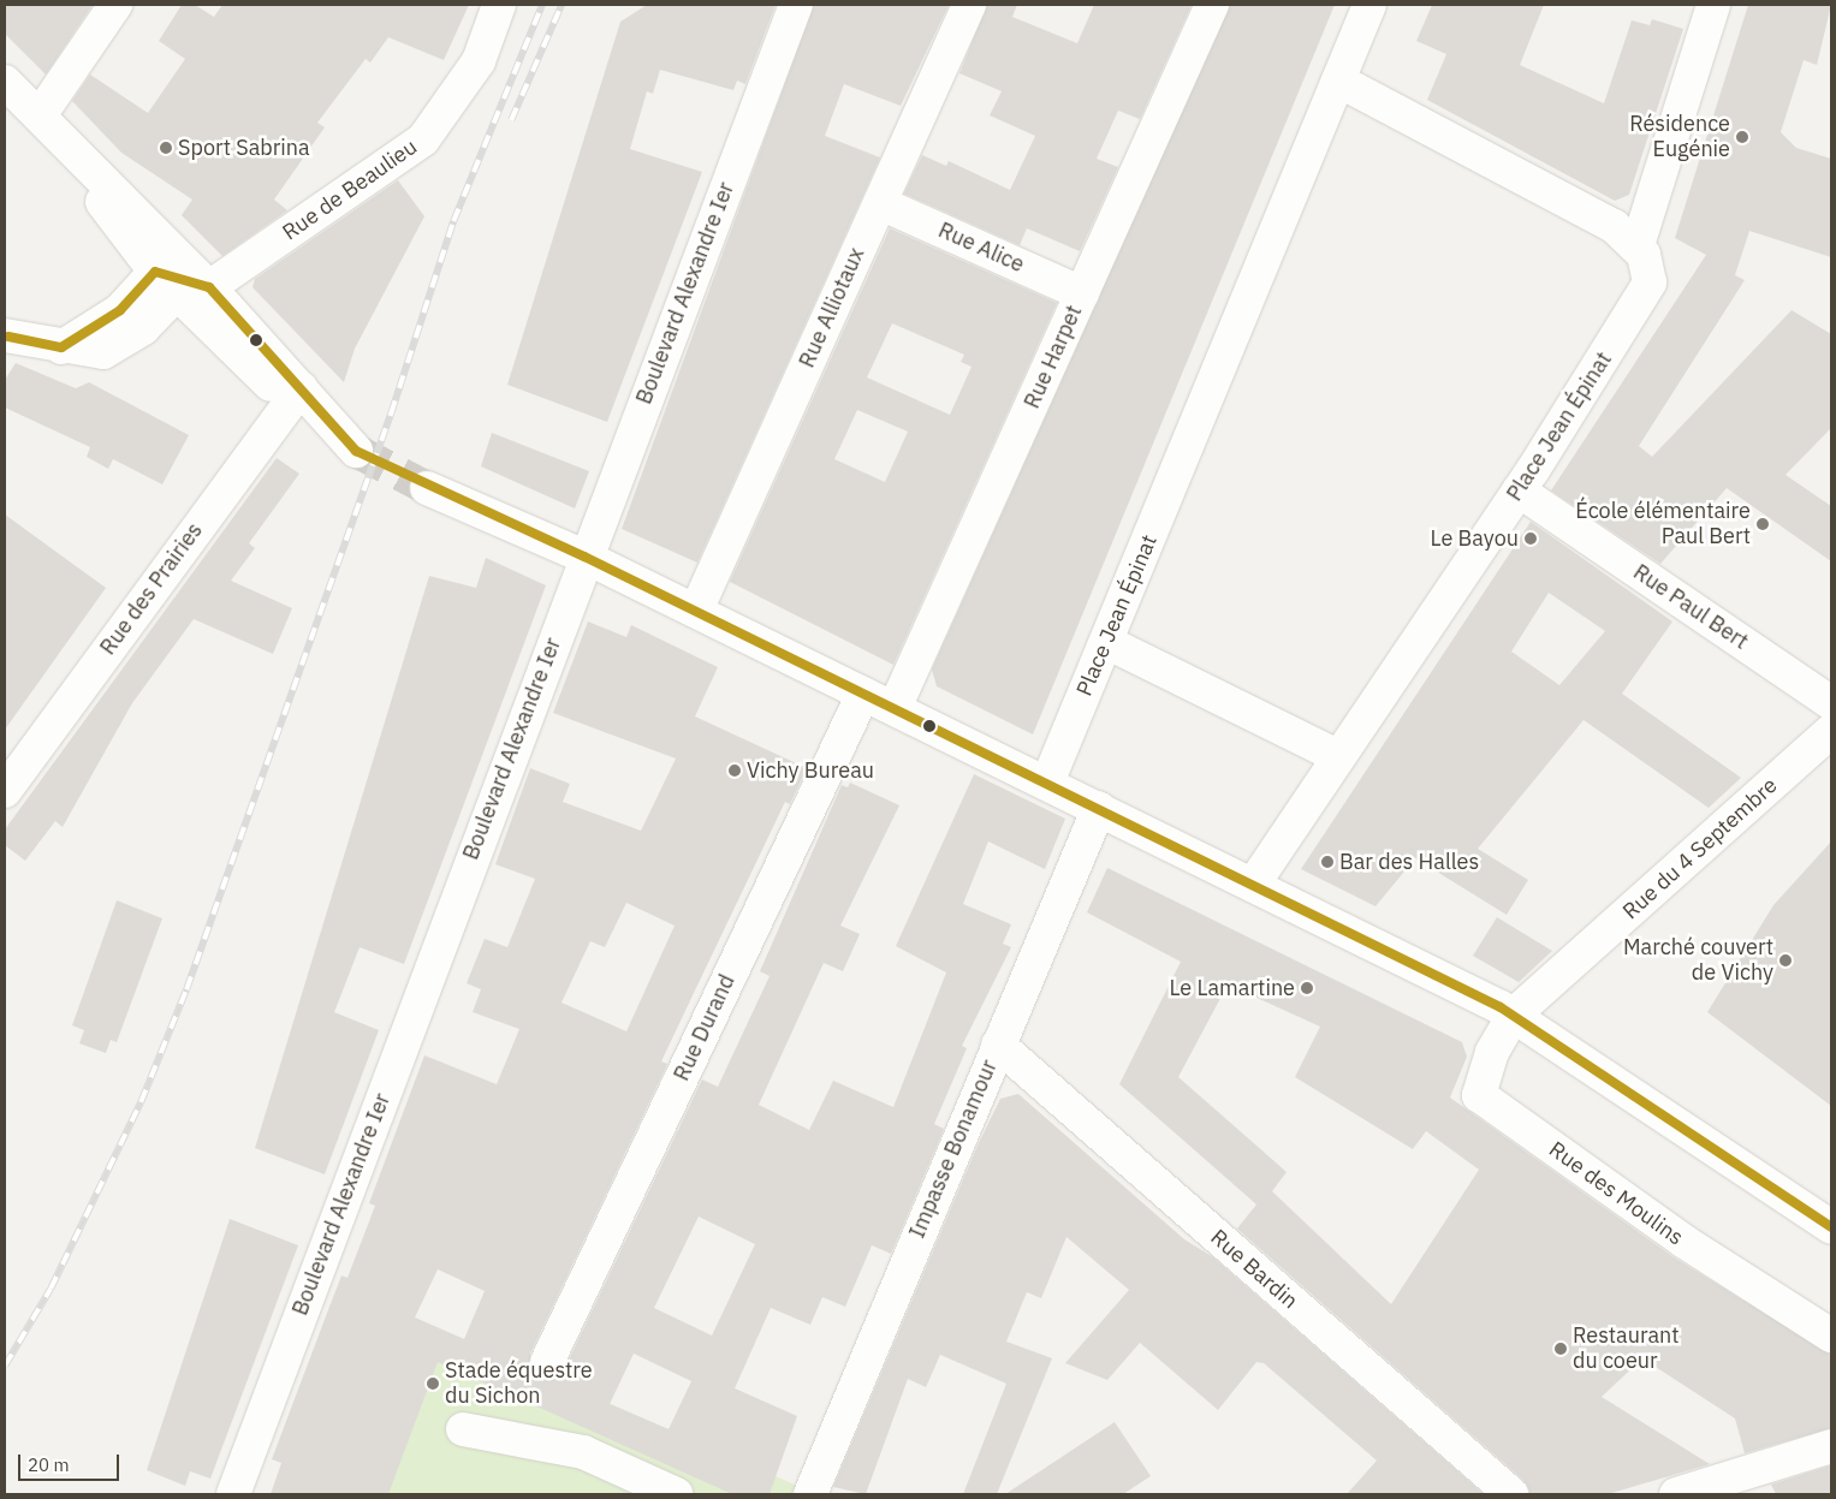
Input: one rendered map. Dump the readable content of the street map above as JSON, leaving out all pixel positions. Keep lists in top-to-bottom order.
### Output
{
  "streets": {
    "street": [
      "Rue de Beaulieu",
      "Rue Alice",
      "Boulevard Alexandre Ier",
      "Rue Alliotaux",
      "Rue Harpet",
      "Place Jean Épinat",
      "Rue des Prairies",
      "Rue Paul Bert",
      "Rue du 4 Septembre",
      "Rue Durand",
      "Impasse Bonamour",
      "Rue des Moulins",
      "Rue Bardin"
    ]
  },
  "crossings": [
    ["Rue Alice", "Rue Alliotaux"],
    ["Rue Alice", "Rue Harpet"],
    ["Place Jean Épinat", "Rue Paul Bert"],
    ["Rue du 4 Septembre", "Rue des Moulins"],
    ["Impasse Bonamour", "Rue Bardin"]
  ],
  "places": [
    "Résidence Eugénie",
    "Sport Sabrina",
    "École élémentaire Paul Bert",
    "Le Bayou",
    "Vichy Bureau",
    "Bar des Halles",
    "Marché couvert de Vichy",
    "Le Lamartine",
    "Restaurant du coeur",
    "Stade équestre du Sichon"
  ],
  "scale_bar": "20 m"
}
